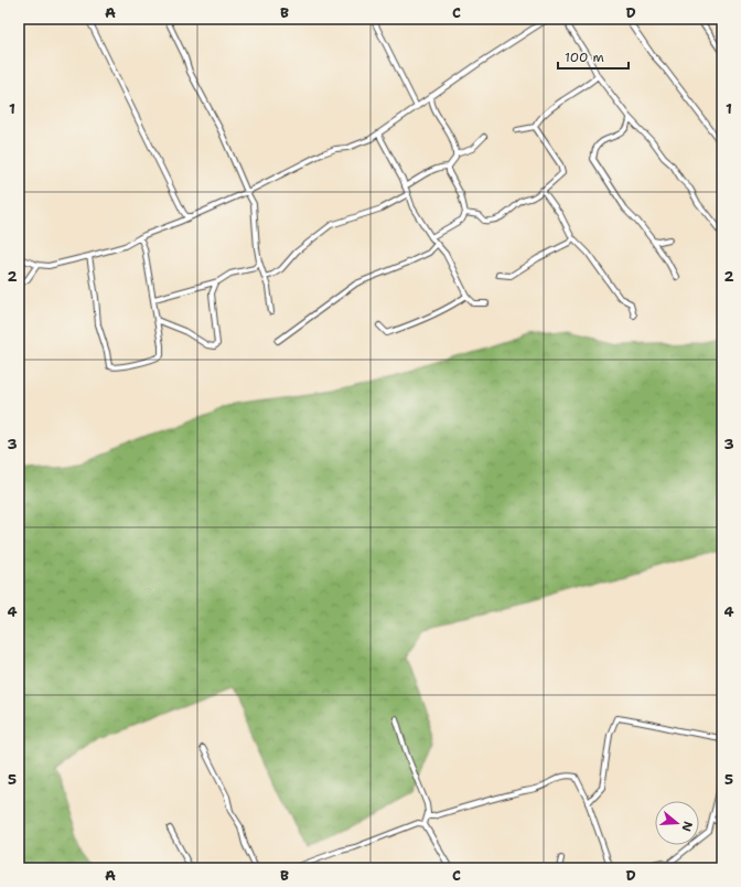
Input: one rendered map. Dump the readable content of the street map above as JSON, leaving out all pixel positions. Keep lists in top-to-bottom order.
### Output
{
  "scale_bar": "100 m",
  "north": "right",
  "grid": {
    "columns": [
      "A",
      "B",
      "C",
      "D"
    ],
    "rows": [
      "1",
      "2",
      "3",
      "4",
      "5"
    ]
  }
}
